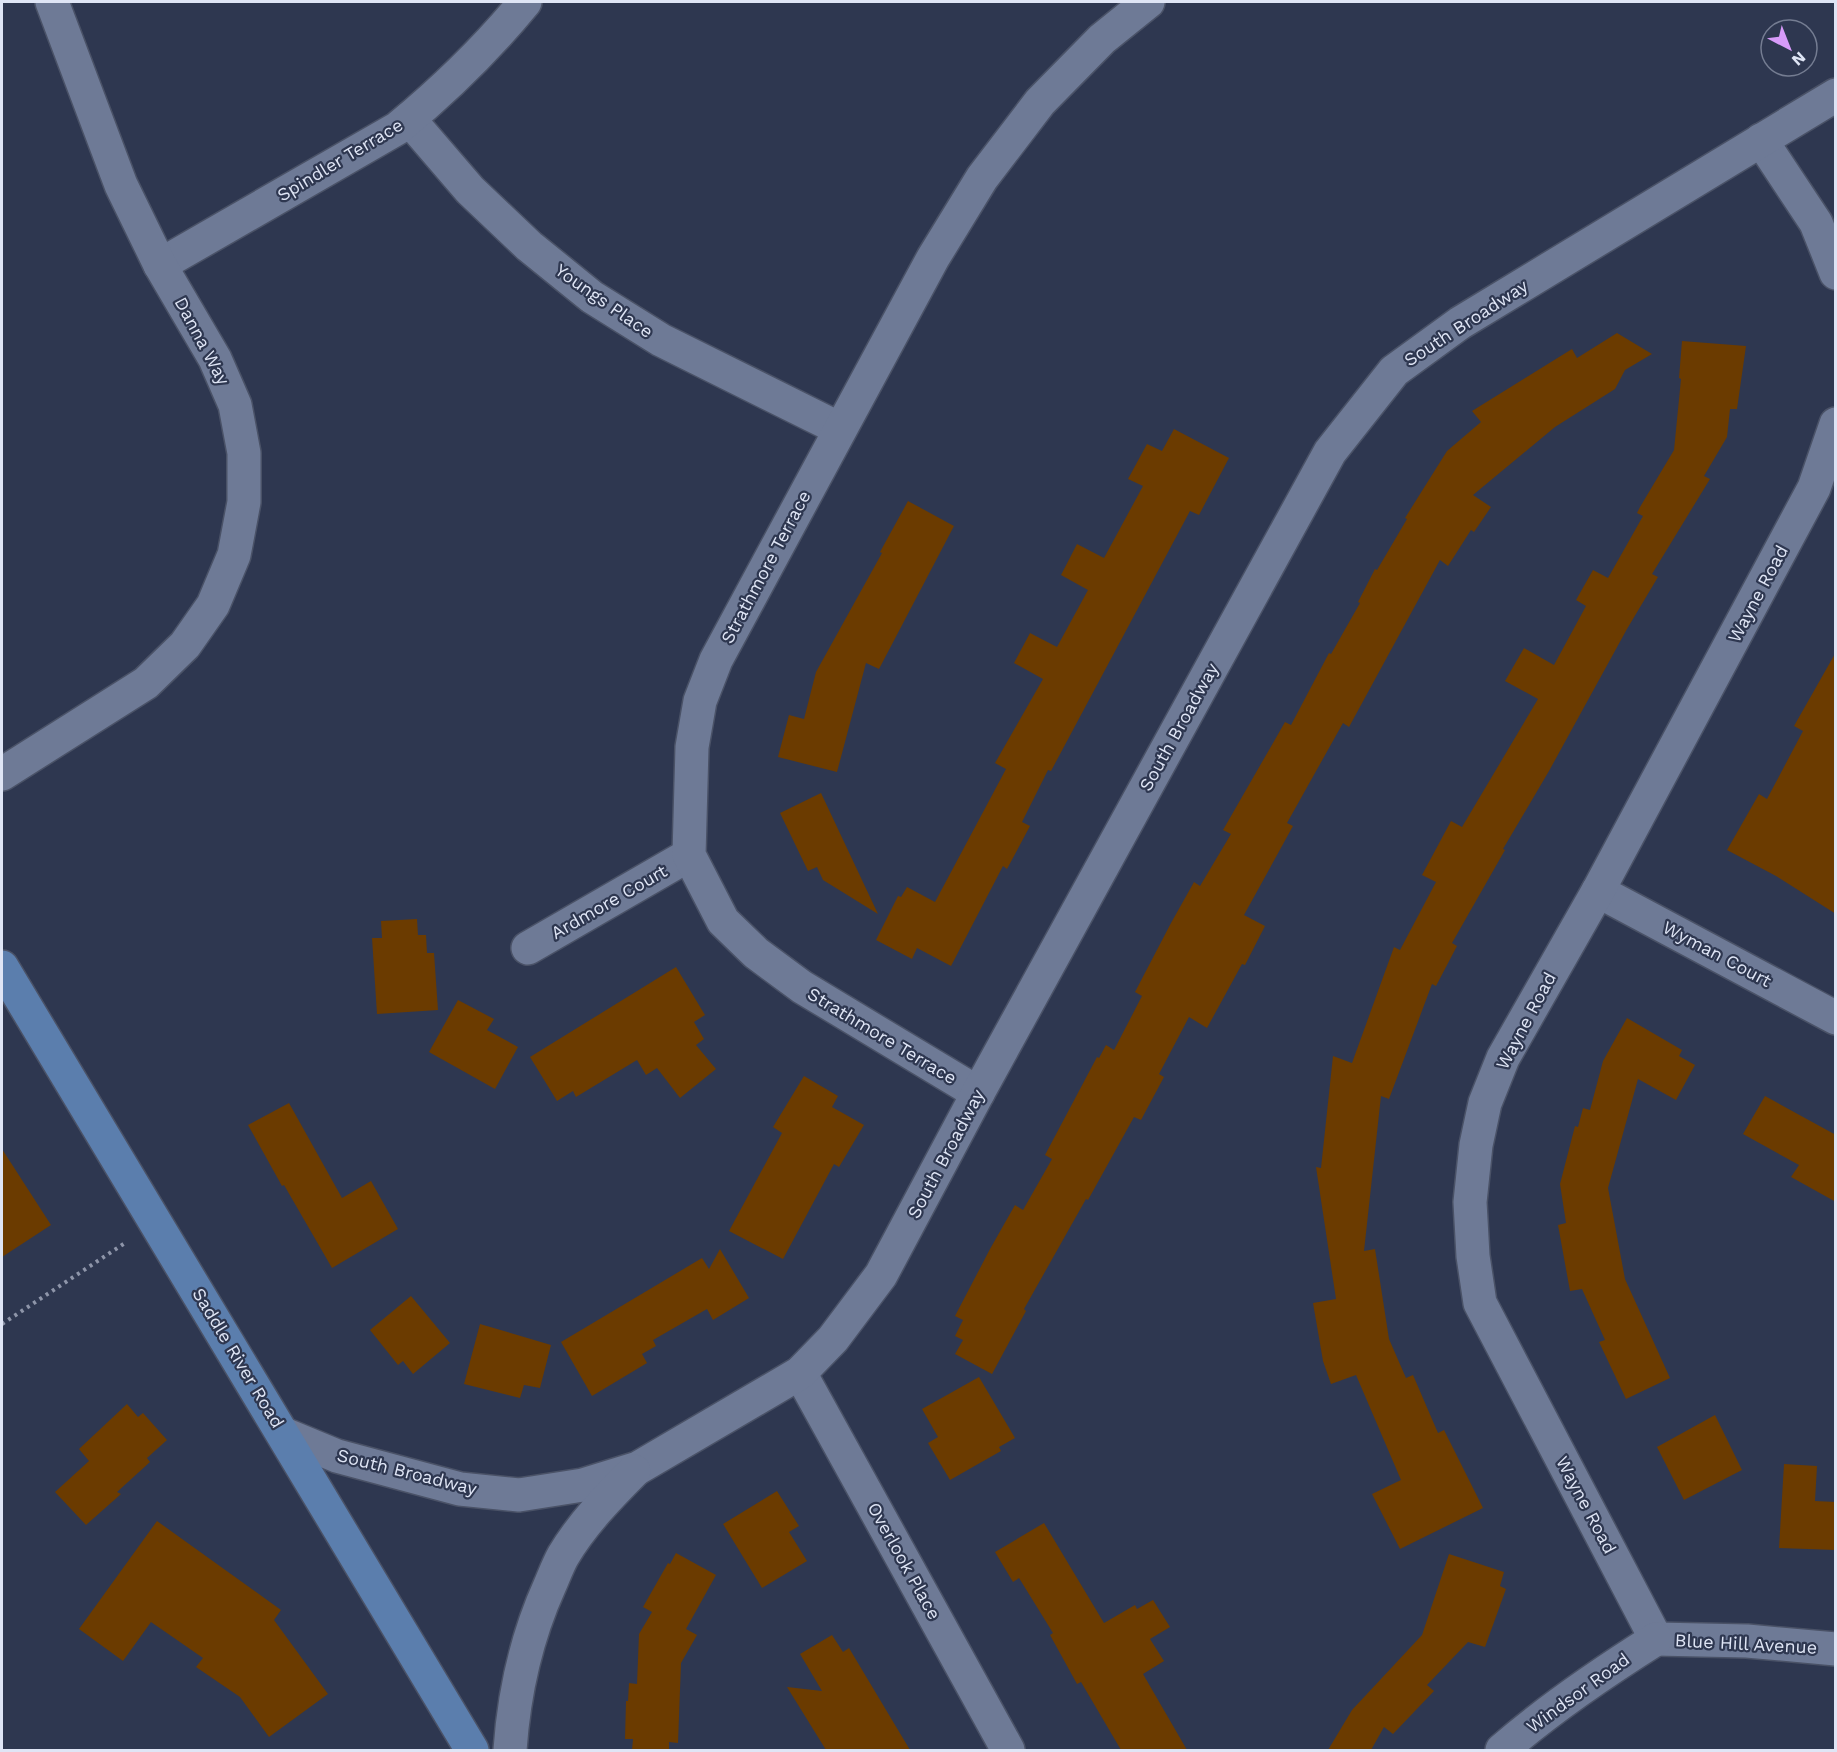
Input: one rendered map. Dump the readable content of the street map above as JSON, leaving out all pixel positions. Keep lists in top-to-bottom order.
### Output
{
  "streets": {
    "street": [
      "Spindler Terrace",
      "Youngs Place",
      "South Broadway",
      "Danna Way",
      "Strathmore Terrace",
      "Wayne Road",
      "Ardmore Court",
      "Wyman Court",
      "Saddle River Road",
      "Overlook Place",
      "Blue Hill Avenue",
      "Windsor Road"
    ]
  },
  "crossings": [
    ["Spindler Terrace", "Youngs Place"],
    ["Spindler Terrace", "Danna Way"],
    ["Youngs Place", "Strathmore Terrace"],
    ["South Broadway", "Strathmore Terrace"],
    ["South Broadway", "Saddle River Road"],
    ["South Broadway", "Overlook Place"],
    ["Strathmore Terrace", "Ardmore Court"],
    ["Wayne Road", "Wyman Court"],
    ["Wayne Road", "Blue Hill Avenue"],
    ["Wayne Road", "Windsor Road"],
    ["Blue Hill Avenue", "Windsor Road"]
  ],
  "north": "bottom right"
}
